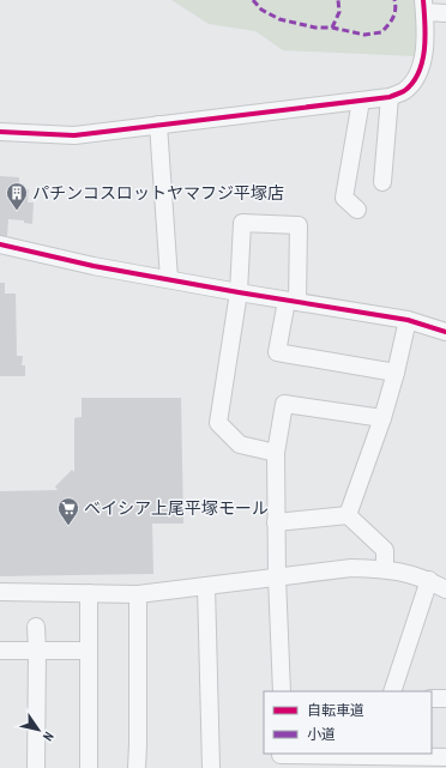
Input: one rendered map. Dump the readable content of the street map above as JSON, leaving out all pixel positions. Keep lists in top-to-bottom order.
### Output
{
  "places": {
    "building": ["パチンコスロットヤマフジ平塚店"],
    "supermarket": ["ベイシア上尾平塚モール"]
  },
  "legend": ["自転車道", "小道"],
  "north": "bottom right"
}
